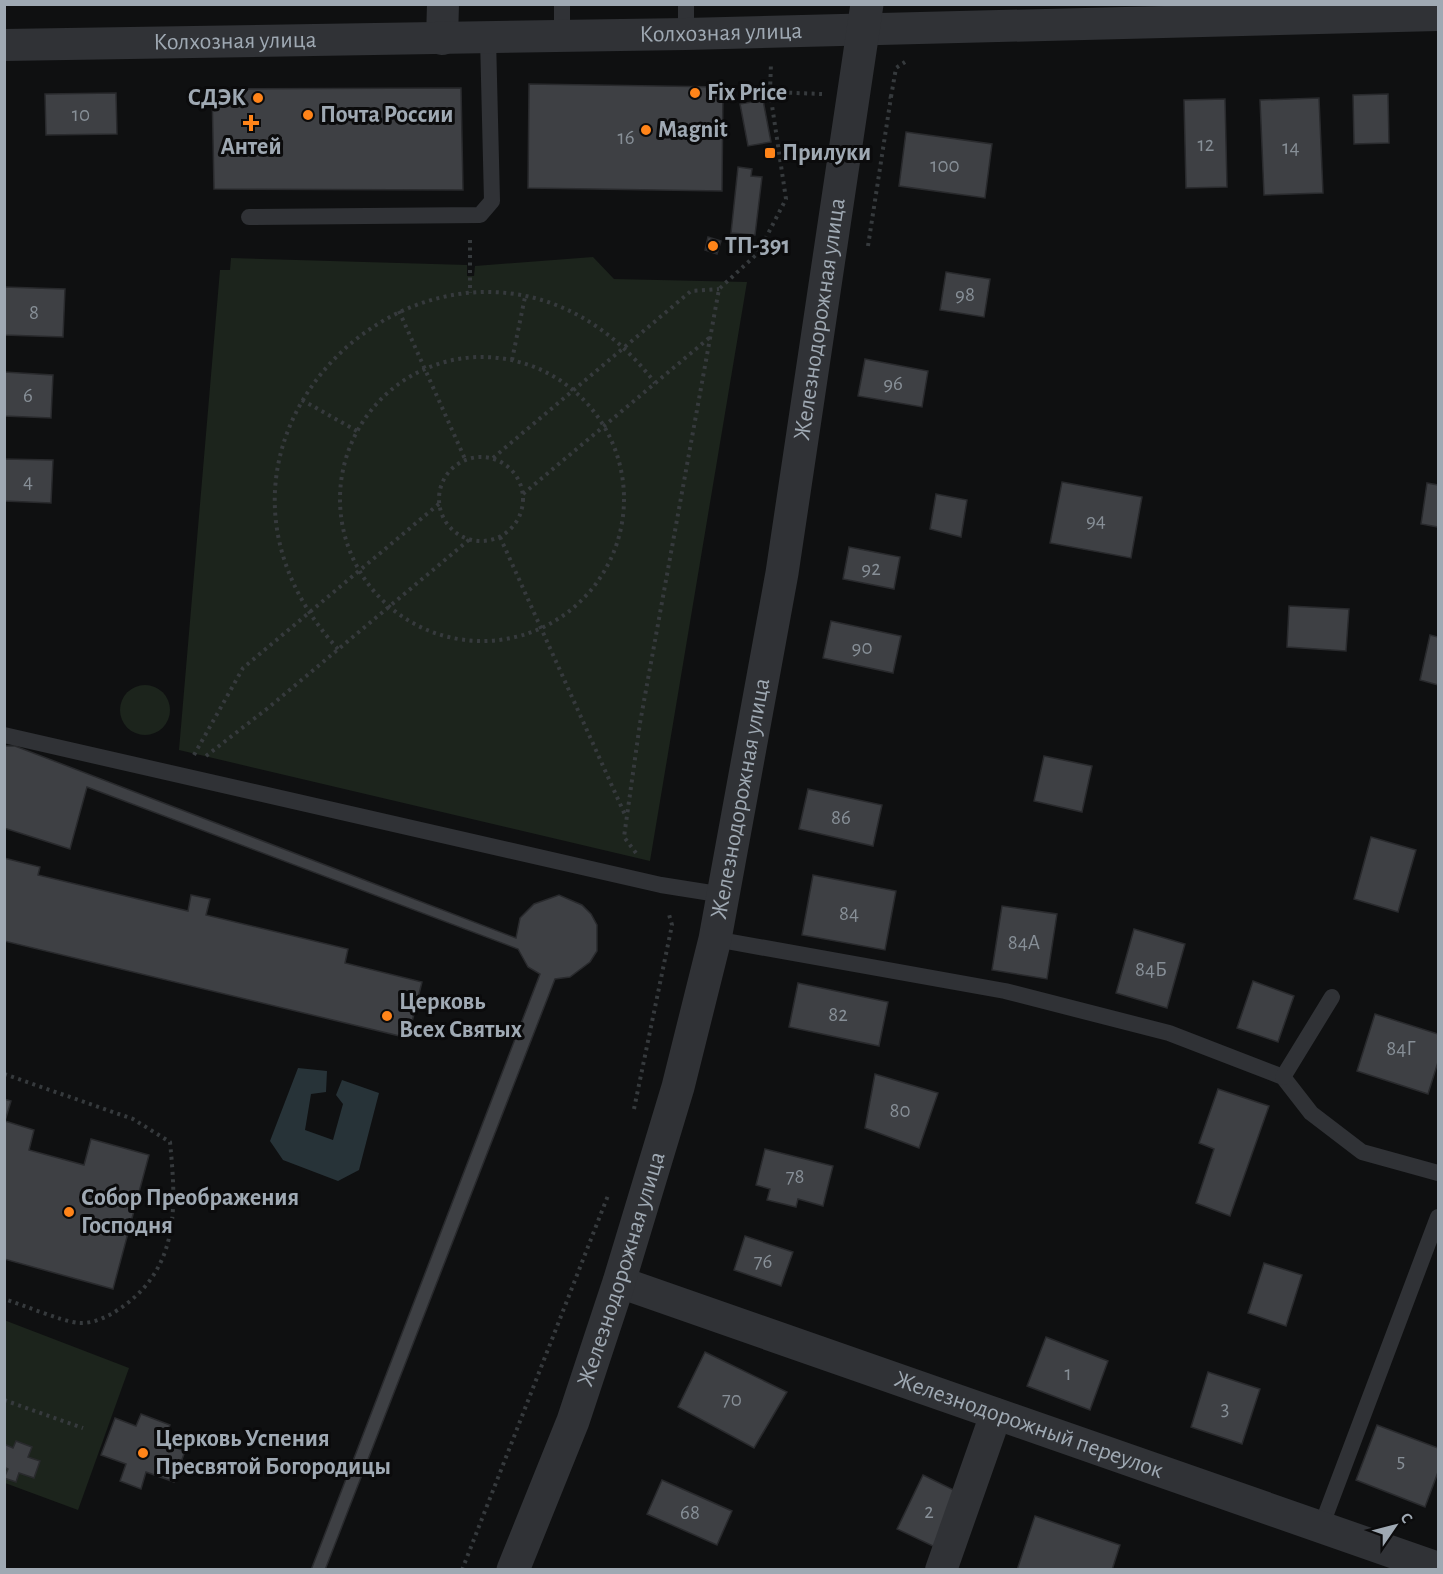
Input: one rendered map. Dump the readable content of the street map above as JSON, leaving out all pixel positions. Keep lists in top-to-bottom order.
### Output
{
  "streets": {
    "street": ["Колхозная улица", "Железнодорожная улица", "Железнодорожный переулок"]
  },
  "crossings": [
    ["Колхозная улица", "Железнодорожная улица"],
    ["Железнодорожная улица", "Железнодорожный переулок"]
  ],
  "places": {
    "other": [
      "Fix Price",
      "СДЭК",
      "Почта России",
      "Magnit",
      "ТП-391",
      "Церковь Всех Святых",
      "Собор Преображения Господня",
      "Церковь Успения Пресвятой Богородицы"
    ],
    "health": ["Антей"],
    "transit": ["Прилуки"]
  },
  "house_numbers": [
    "10",
    "16",
    "12",
    "14",
    "100",
    "98",
    "8",
    "96",
    "6",
    "4",
    "94",
    "92",
    "90",
    "86",
    "84",
    "84А",
    "84Б",
    "82",
    "84Г",
    "80",
    "78",
    "76",
    "1",
    "70",
    "3",
    "5",
    "2",
    "68"
  ],
  "north": "top right"
}
